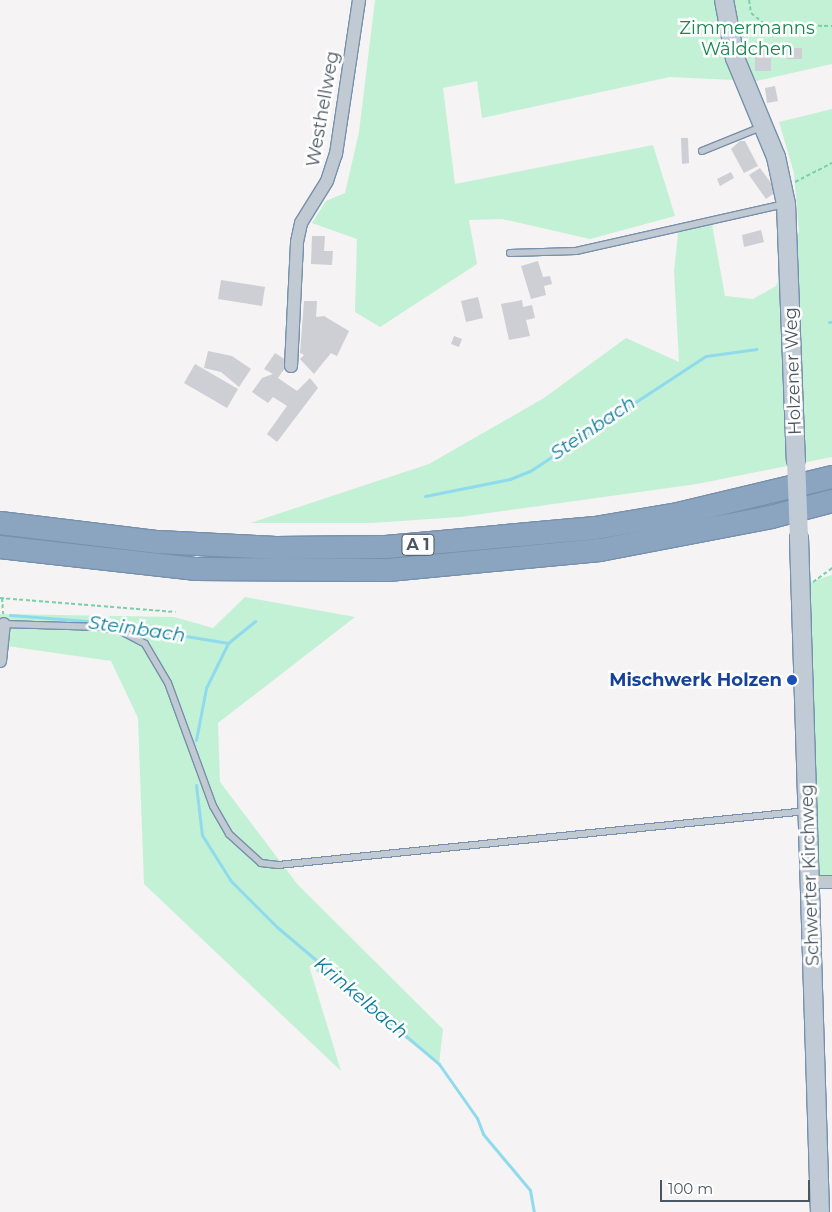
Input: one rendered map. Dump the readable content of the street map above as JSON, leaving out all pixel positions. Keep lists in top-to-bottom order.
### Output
{
  "streets": {
    "highway": ["A 1"],
    "main road": ["Holzener Weg", "Schwerter Kirchweg"],
    "street": ["Westhellweg"]
  },
  "crossings": [
    ["Holzener Weg", "Schwerter Kirchweg"]
  ],
  "water": ["Steinbach", "Krinkelbach"],
  "parks": ["Zimmermanns Wäldchen"],
  "places": ["Mischwerk Holzen"],
  "scale_bar": "100 m"
}
